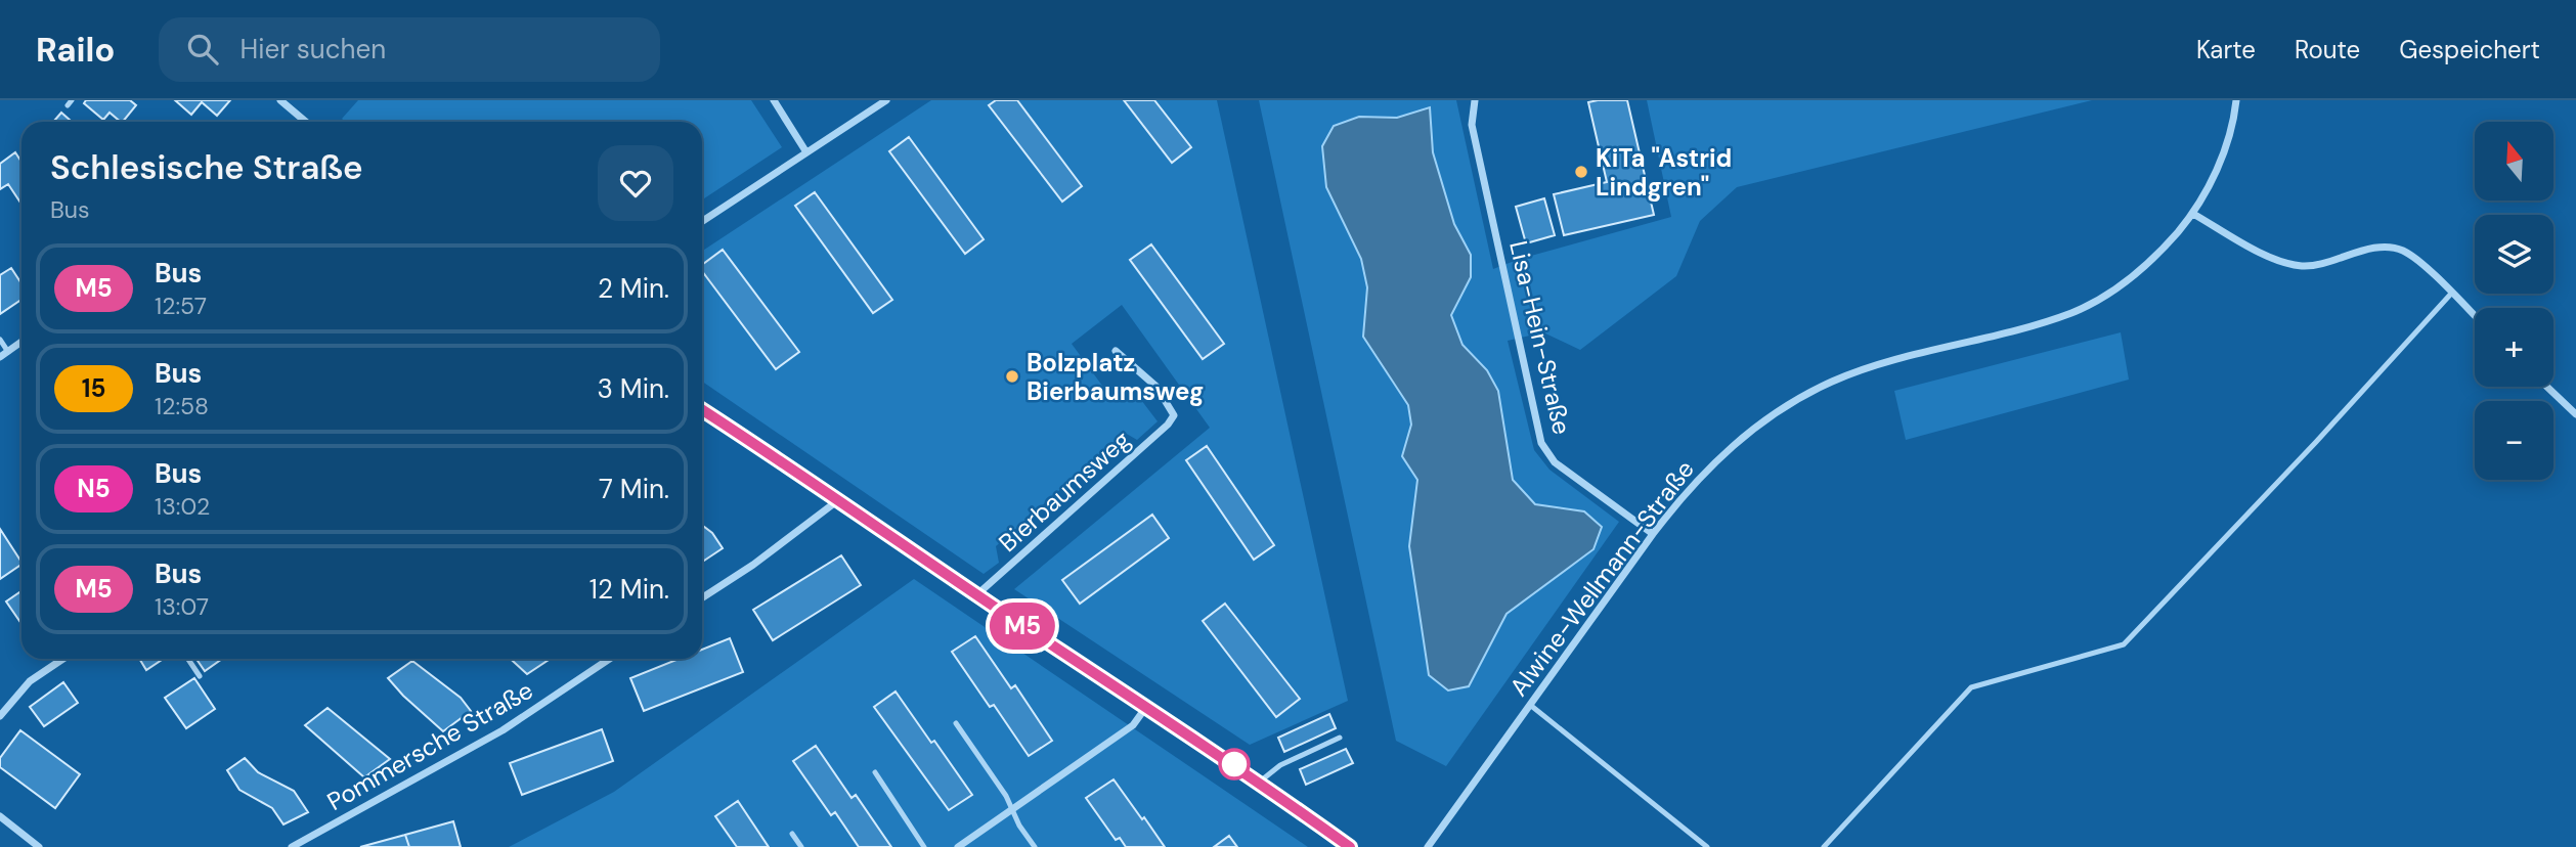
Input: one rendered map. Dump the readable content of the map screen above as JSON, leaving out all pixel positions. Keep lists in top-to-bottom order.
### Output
{
  "streets": {
    "street": [
      "Lisa-Hein-Straße",
      "Bierbaumsweg",
      "Alwine-Wellmann-Straße",
      "Pommersche Straße"
    ]
  },
  "crossings": [
    ["Lisa-Hein-Straße", "Alwine-Wellmann-Straße"]
  ],
  "places": ["KiTa \"Astrid Lindgren\"", "Bolzplatz Bierbaumsweg"],
  "lines": ["bus line M5"],
  "north": "top",
  "page": {
    "header": "Railo",
    "search": "Hier suchen",
    "nav": ["Karte", "Route", "Gespeichert"],
    "on_map": "M5",
    "map_buttons": ["+", "−"],
    "heading": ["Schlesische Straße", "Bus"],
    "list": [
      {
        "mark": "M5",
        "name": "Bus",
        "note": "12:57",
        "value": "2 Min."
      },
      {
        "mark": "15",
        "name": "Bus",
        "note": "12:58",
        "value": "3 Min."
      },
      {
        "mark": "N5",
        "name": "Bus",
        "note": "13:02",
        "value": "7 Min."
      },
      {
        "mark": "M5",
        "name": "Bus",
        "note": "13:07",
        "value": "12 Min."
      }
    ]
  }
}
